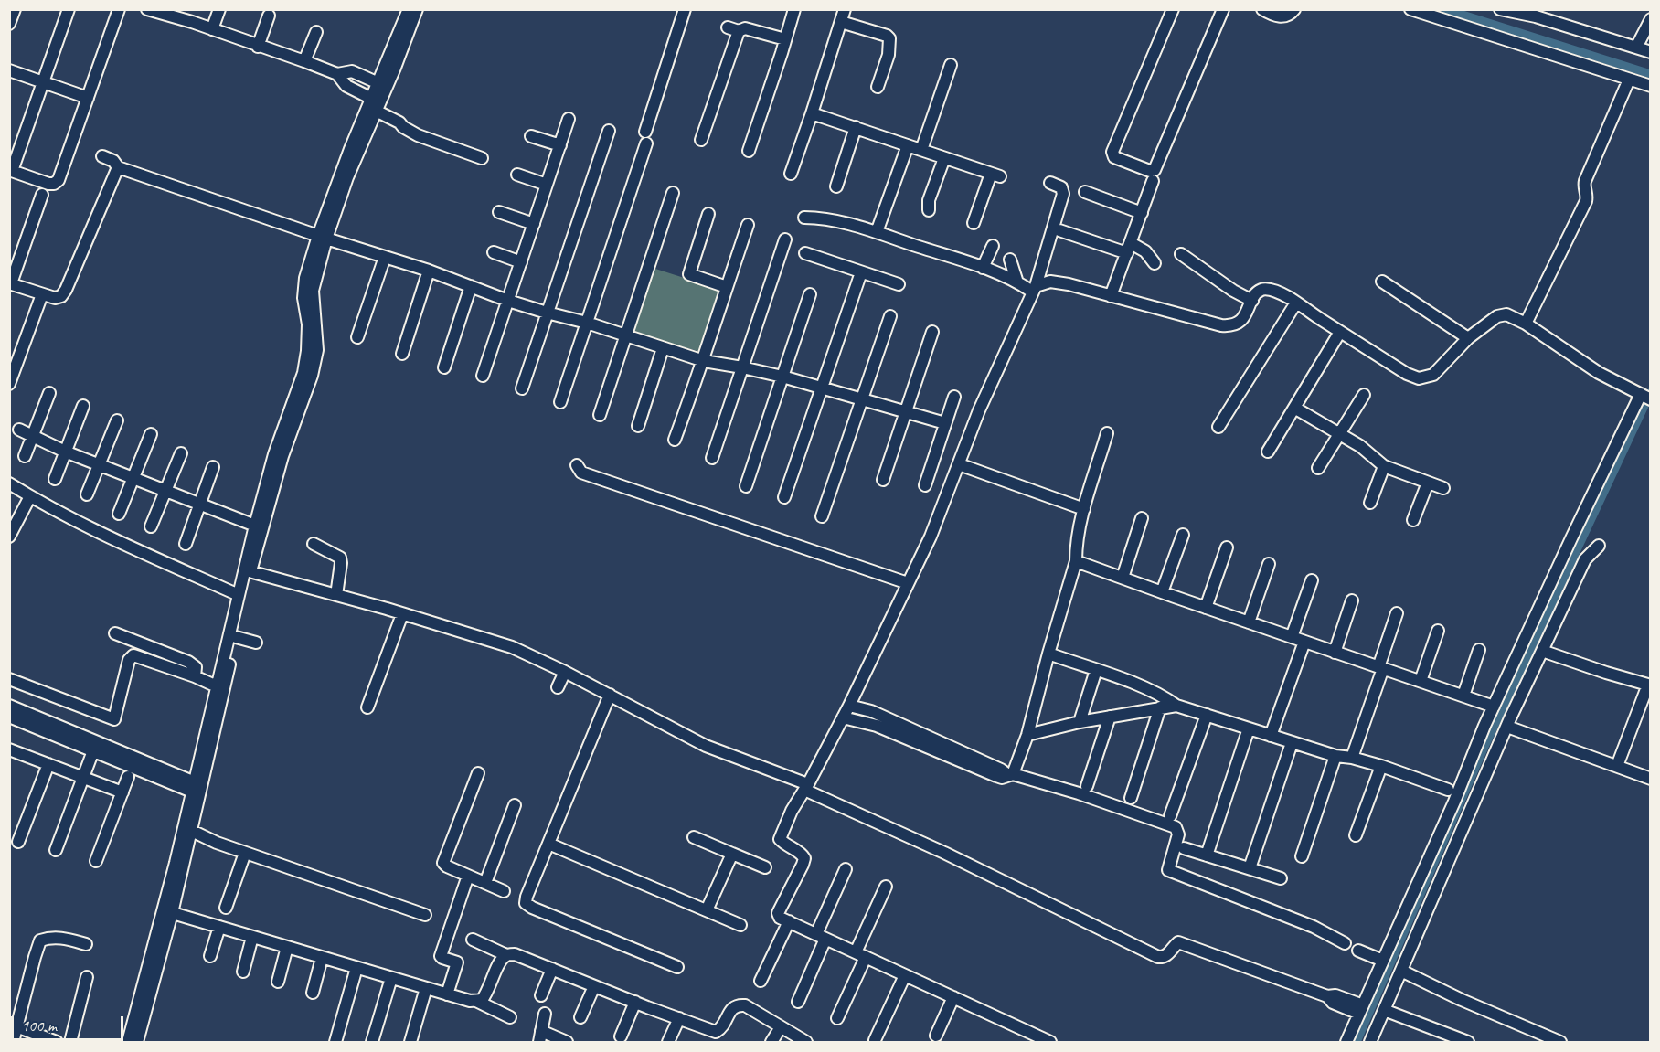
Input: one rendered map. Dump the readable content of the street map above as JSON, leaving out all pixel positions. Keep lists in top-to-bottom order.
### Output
{
  "scale_bar": "100 m"
}
